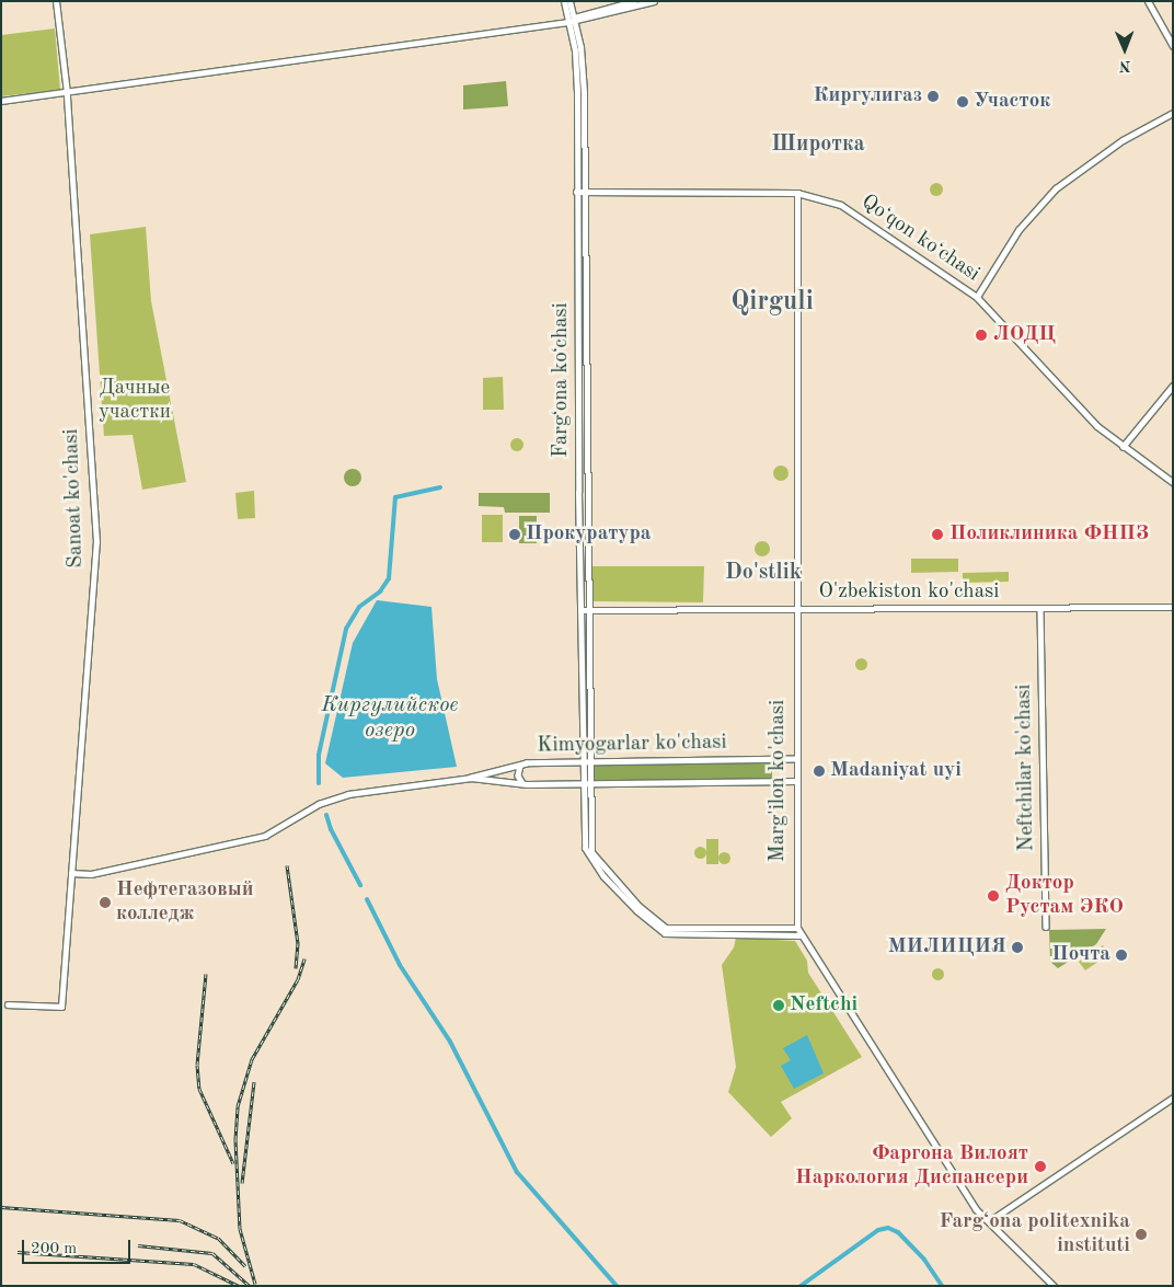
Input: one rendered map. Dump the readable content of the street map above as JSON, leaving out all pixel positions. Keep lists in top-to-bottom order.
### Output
{
  "streets": {
    "main road": ["Fargʻona koʻchasi", "Marg'ilon ko'chasi"],
    "street": [
      "Qoʻqon koʻchasi",
      "Sanoat ko'chasi",
      "O'zbekiston ko'chasi",
      "Kimyogarlar ko'chasi",
      "Neftchilar ko'chasi"
    ]
  },
  "crossings": [
    ["Qoʻqon koʻchasi", "Fargʻona koʻchasi"],
    ["Qoʻqon koʻchasi", "Marg'ilon ko'chasi"],
    ["Fargʻona koʻchasi", "O'zbekiston ko'chasi"],
    ["Fargʻona koʻchasi", "Kimyogarlar ko'chasi"],
    ["Sanoat ko'chasi", "Kimyogarlar ko'chasi"],
    ["O'zbekiston ko'chasi", "Neftchilar ko'chasi"],
    ["O'zbekiston ko'chasi", "Marg'ilon ko'chasi"],
    ["Kimyogarlar ko'chasi", "Marg'ilon ko'chasi"]
  ],
  "districts": ["Широтка", "Qirguli", "Do'stlik"],
  "water": ["Киргулийское озеро"],
  "parks": ["Дачные участки"],
  "places": [
    "Киргулигаз",
    "Участок",
    "ЛОДЦ",
    "Прокуратура",
    "Поликлиника ФНПЗ",
    "Madaniyat uyi",
    "Доктор Рустам ЭКО",
    "Нефтегазовый колледж",
    "МИЛИЦИЯ",
    "Почта",
    "Neftchi",
    "Фаргона Вилоят Наркология Диспансери",
    "Fargʻona politexnika instituti"
  ],
  "scale_bar": "200 m",
  "north": "bottom"
}
